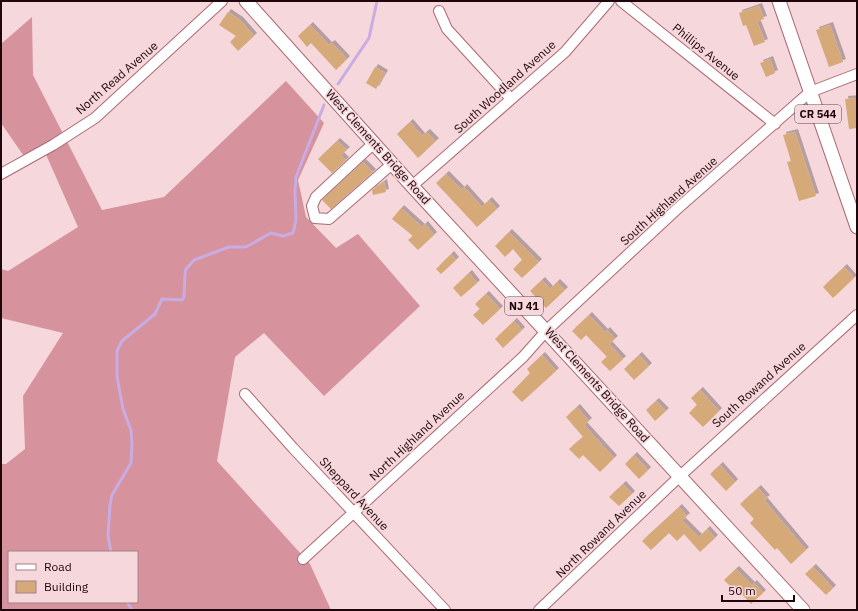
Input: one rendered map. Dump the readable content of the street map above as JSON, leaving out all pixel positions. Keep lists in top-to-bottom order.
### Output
{
  "streets": {
    "main road": ["CR 544", "West Clements Bridge Road", "NJ 41"],
    "street": [
      "Phillips Avenue",
      "North Read Avenue",
      "South Woodland Avenue",
      "South Highland Avenue",
      "South Rowand Avenue",
      "North Highland Avenue",
      "Sheppard Avenue",
      "North Rowand Avenue"
    ]
  },
  "crossings": [
    ["Phillips Avenue", "South Highland Avenue"],
    ["South Woodland Avenue", "West Clements Bridge Road"],
    ["CR 544", "South Highland Avenue"],
    ["West Clements Bridge Road", "South Highland Avenue"],
    ["West Clements Bridge Road", "South Rowand Avenue"],
    ["West Clements Bridge Road", "North Highland Avenue"],
    ["West Clements Bridge Road", "North Rowand Avenue"],
    ["South Highland Avenue", "North Highland Avenue"],
    ["South Rowand Avenue", "North Rowand Avenue"],
    ["North Highland Avenue", "Sheppard Avenue"]
  ],
  "legend": ["Road", "Building"],
  "scale_bar": "50 m"
}
